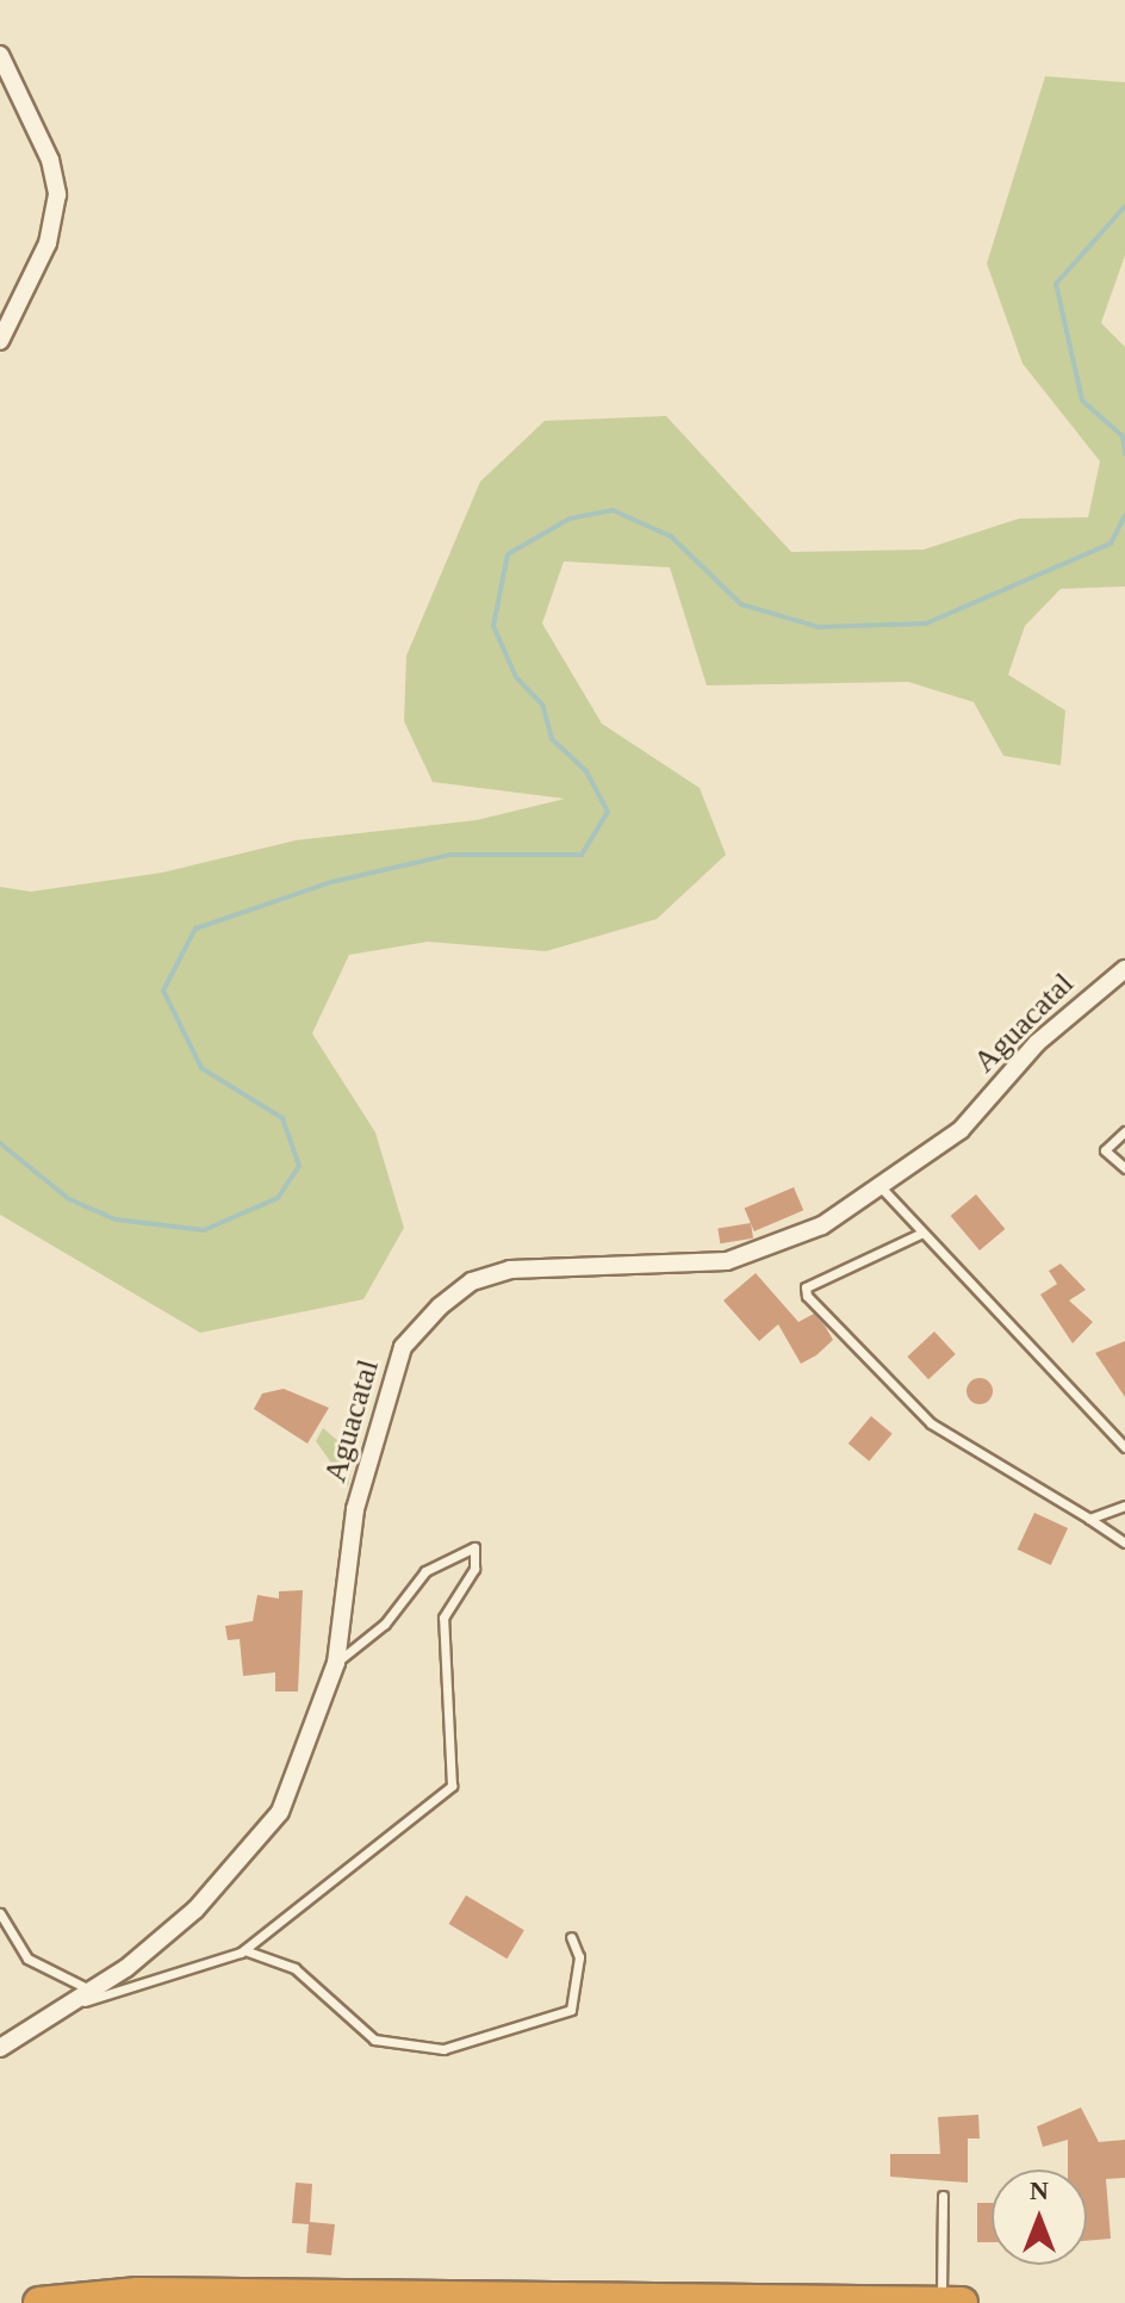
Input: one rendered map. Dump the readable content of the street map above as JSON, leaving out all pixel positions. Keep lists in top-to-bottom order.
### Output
{
  "streets": {
    "street": ["Aguacatal"]
  },
  "north": "top"
}
